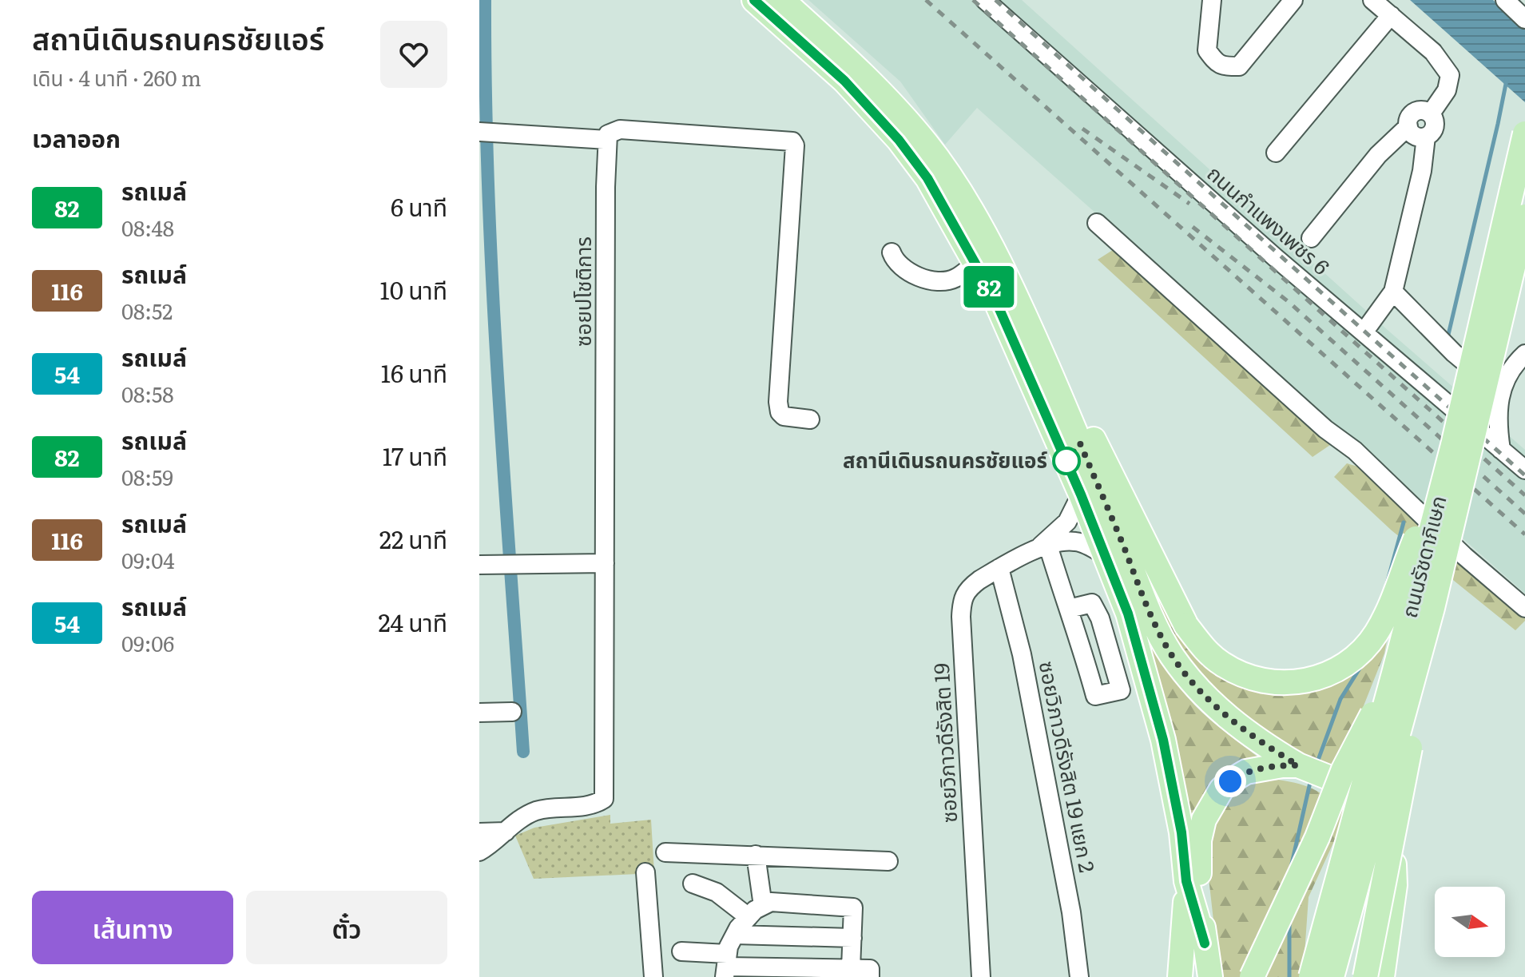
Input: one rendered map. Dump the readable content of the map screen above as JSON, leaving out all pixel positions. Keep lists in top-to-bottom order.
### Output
{
  "streets": {
    "main road": ["ถนนรัชดาภิเษก"],
    "street": [
      "ถนนกำแพงเพชร 6",
      "ซอยปโชติการ",
      "ซอยวิภาวดีรังสิต 19",
      "ซอยวิภาวดีรังสิต 19 แยก 2"
    ]
  },
  "crossings": [
    ["ซอยวิภาวดีรังสิต 19", "ซอยวิภาวดีรังสิต 19 แยก 2"]
  ],
  "places": ["สถานีเดินรถนครชัยแอร์"],
  "lines": ["bus line 82"],
  "north": "right",
  "page": {
    "heading": [
      ["สถานีเดินรถนครชัยแอร์", "เดิน · 4 นาที · 260 m"],
      "เวลาออก"
    ],
    "on_map": "82",
    "list": [
      {
        "mark": "82",
        "name": "รถเมล์",
        "note": "08:48",
        "value": "6 นาที"
      },
      {
        "mark": "116",
        "name": "รถเมล์",
        "note": "08:52",
        "value": "10 นาที"
      },
      {
        "mark": "54",
        "name": "รถเมล์",
        "note": "08:58",
        "value": "16 นาที"
      },
      {
        "mark": "82",
        "name": "รถเมล์",
        "note": "08:59",
        "value": "17 นาที"
      },
      {
        "mark": "116",
        "name": "รถเมล์",
        "note": "09:04",
        "value": "22 นาที"
      },
      {
        "mark": "54",
        "name": "รถเมล์",
        "note": "09:06",
        "value": "24 นาที"
      }
    ],
    "buttons": ["เส้นทาง", "ตั๋ว"]
  }
}
